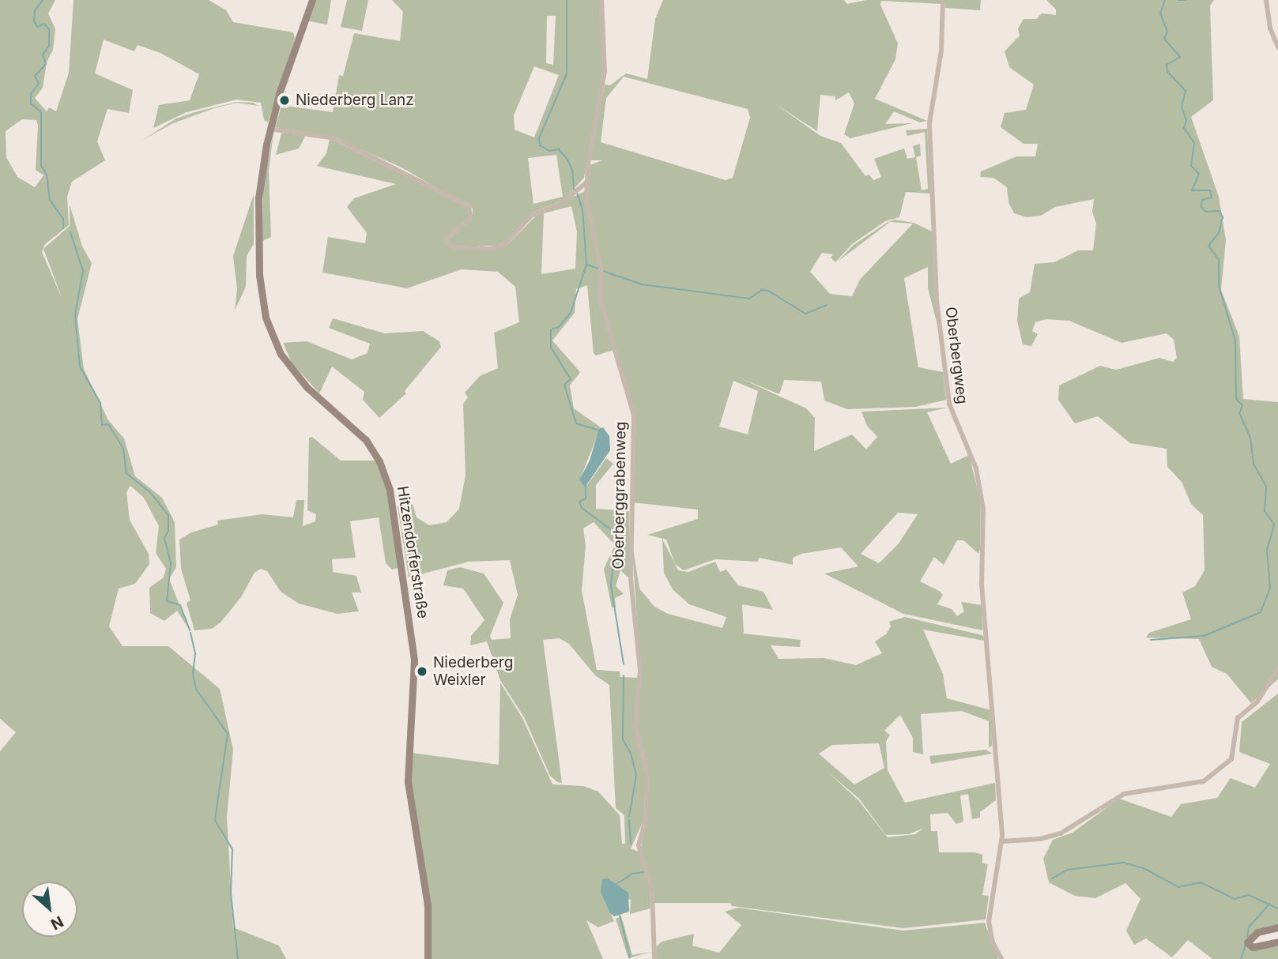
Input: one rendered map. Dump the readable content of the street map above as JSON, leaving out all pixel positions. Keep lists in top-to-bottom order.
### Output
{
  "streets": {
    "main road": ["Hitzendorferstraße"],
    "street": ["Oberbergweg", "Oberberggrabenweg"]
  },
  "places": ["Niederberg Lanz", "Niederberg Weixler"],
  "north": "bottom right"
}
